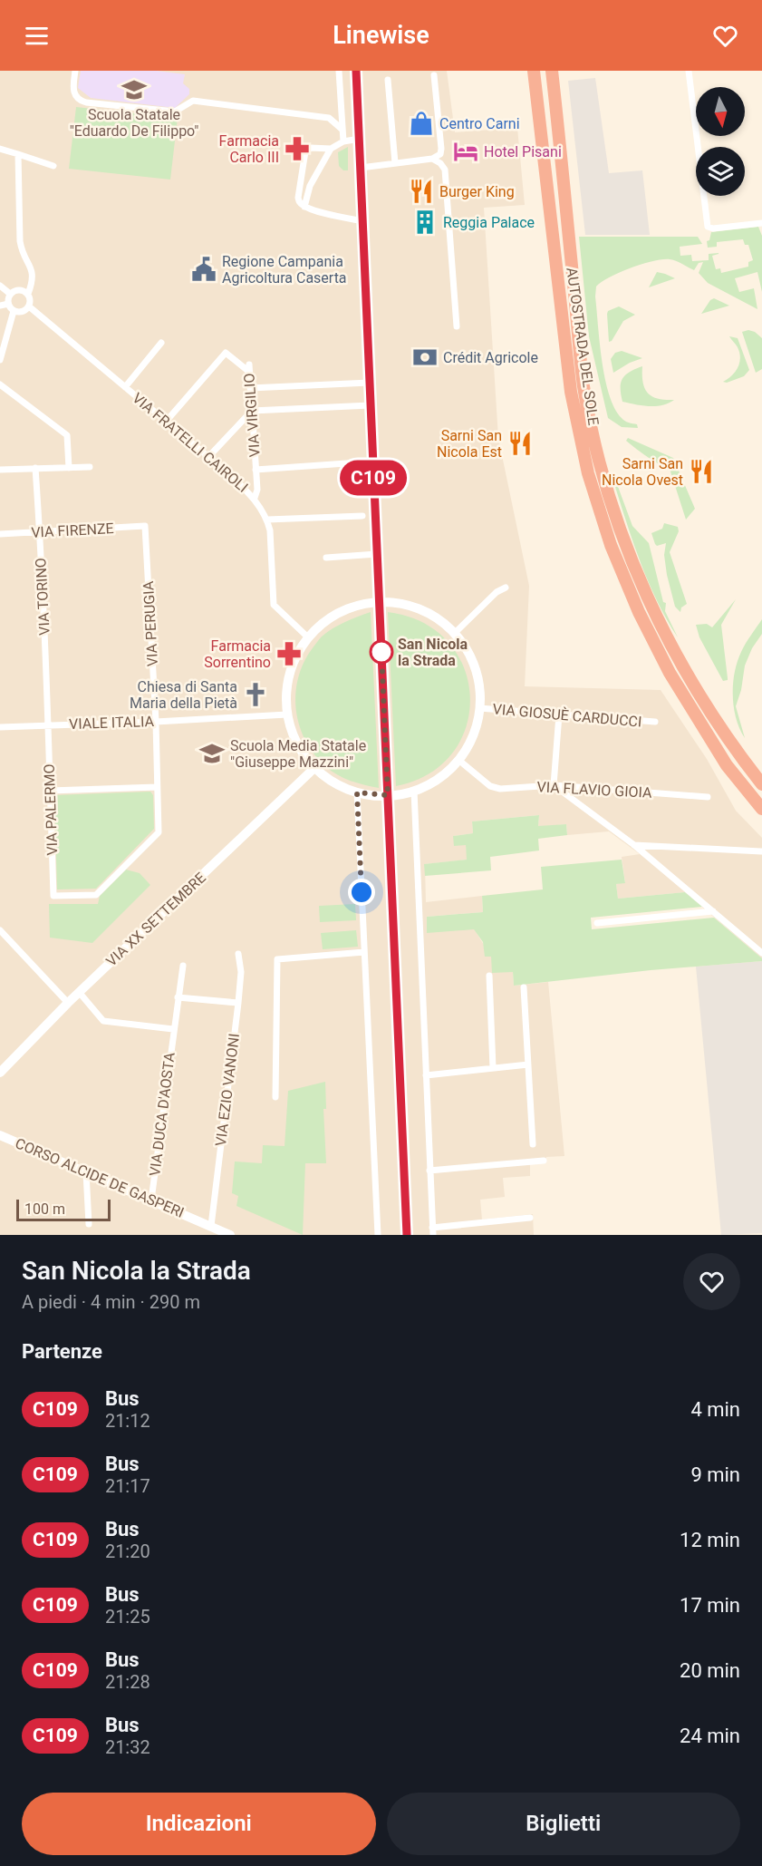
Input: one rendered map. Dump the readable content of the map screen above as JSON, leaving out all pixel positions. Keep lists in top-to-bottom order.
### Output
{
  "streets": {
    "highway": ["AUTOSTRADA DEL SOLE"],
    "street": [
      "VIA VIRGILIO",
      "VIA FRATELLI CAIROLI",
      "VIA FIRENZE",
      "VIA TORINO",
      "VIA PERUGIA",
      "VIA GIOSUÈ CARDUCCI",
      "VIALE ITALIA",
      "VIA FLAVIO GIOIA",
      "VIA PALERMO",
      "VIA XX SETTEMBRE",
      "VIA EZIO VANONI",
      "VIA DUCA D'AOSTA",
      "CORSO ALCIDE DE GASPERI"
    ]
  },
  "crossings": [
    ["VIA VIRGILIO", "VIA FRATELLI CAIROLI"],
    ["VIA FIRENZE", "VIA TORINO"],
    ["VIA FIRENZE", "VIA PERUGIA"],
    ["VIA TORINO", "VIALE ITALIA"],
    ["VIA TORINO", "VIA PALERMO"],
    ["VIA PERUGIA", "VIALE ITALIA"],
    ["VIA PERUGIA", "VIA PALERMO"],
    ["VIALE ITALIA", "VIA PALERMO"],
    ["VIA EZIO VANONI", "CORSO ALCIDE DE GASPERI"],
    ["VIA DUCA D'AOSTA", "CORSO ALCIDE DE GASPERI"]
  ],
  "places": {
    "school or university": ["Scuola Statale \"Eduardo De Filippo\"", "Scuola Media Statale \"Giuseppe Mazzini\""],
    "shop": ["Centro Carni"],
    "pharmacy": ["Farmacia Carlo III", "Farmacia Sorrentino"],
    "hotel": ["Hotel Pisani"],
    "restaurant": ["Burger King", "Sarni San Nicola Est", "Sarni San Nicola Ovest"],
    "building": ["Reggia Palace"],
    "public building": ["Regione Campania Agricoltura Caserta"],
    "bank": ["Crédit Agricole"],
    "other": ["San Nicola la Strada"],
    "church": ["Chiesa di Santa Maria della Pietà"]
  },
  "lines": ["bus line C109"],
  "scale_bar": "100 m",
  "north": "bottom",
  "page": {
    "header": "Linewise",
    "on_map": "C109",
    "scale": "100 m",
    "heading": [
      ["San Nicola la Strada", "A piedi · 4 min · 290 m"],
      "Partenze"
    ],
    "list": [
      {
        "mark": "C109",
        "name": "Bus",
        "note": "21:12",
        "value": "4 min"
      },
      {
        "mark": "C109",
        "name": "Bus",
        "note": "21:17",
        "value": "9 min"
      },
      {
        "mark": "C109",
        "name": "Bus",
        "note": "21:20",
        "value": "12 min"
      },
      {
        "mark": "C109",
        "name": "Bus",
        "note": "21:25",
        "value": "17 min"
      },
      {
        "mark": "C109",
        "name": "Bus",
        "note": "21:28",
        "value": "20 min"
      },
      {
        "mark": "C109",
        "name": "Bus",
        "note": "21:32",
        "value": "24 min"
      }
    ],
    "buttons": ["Indicazioni", "Biglietti"]
  }
}
